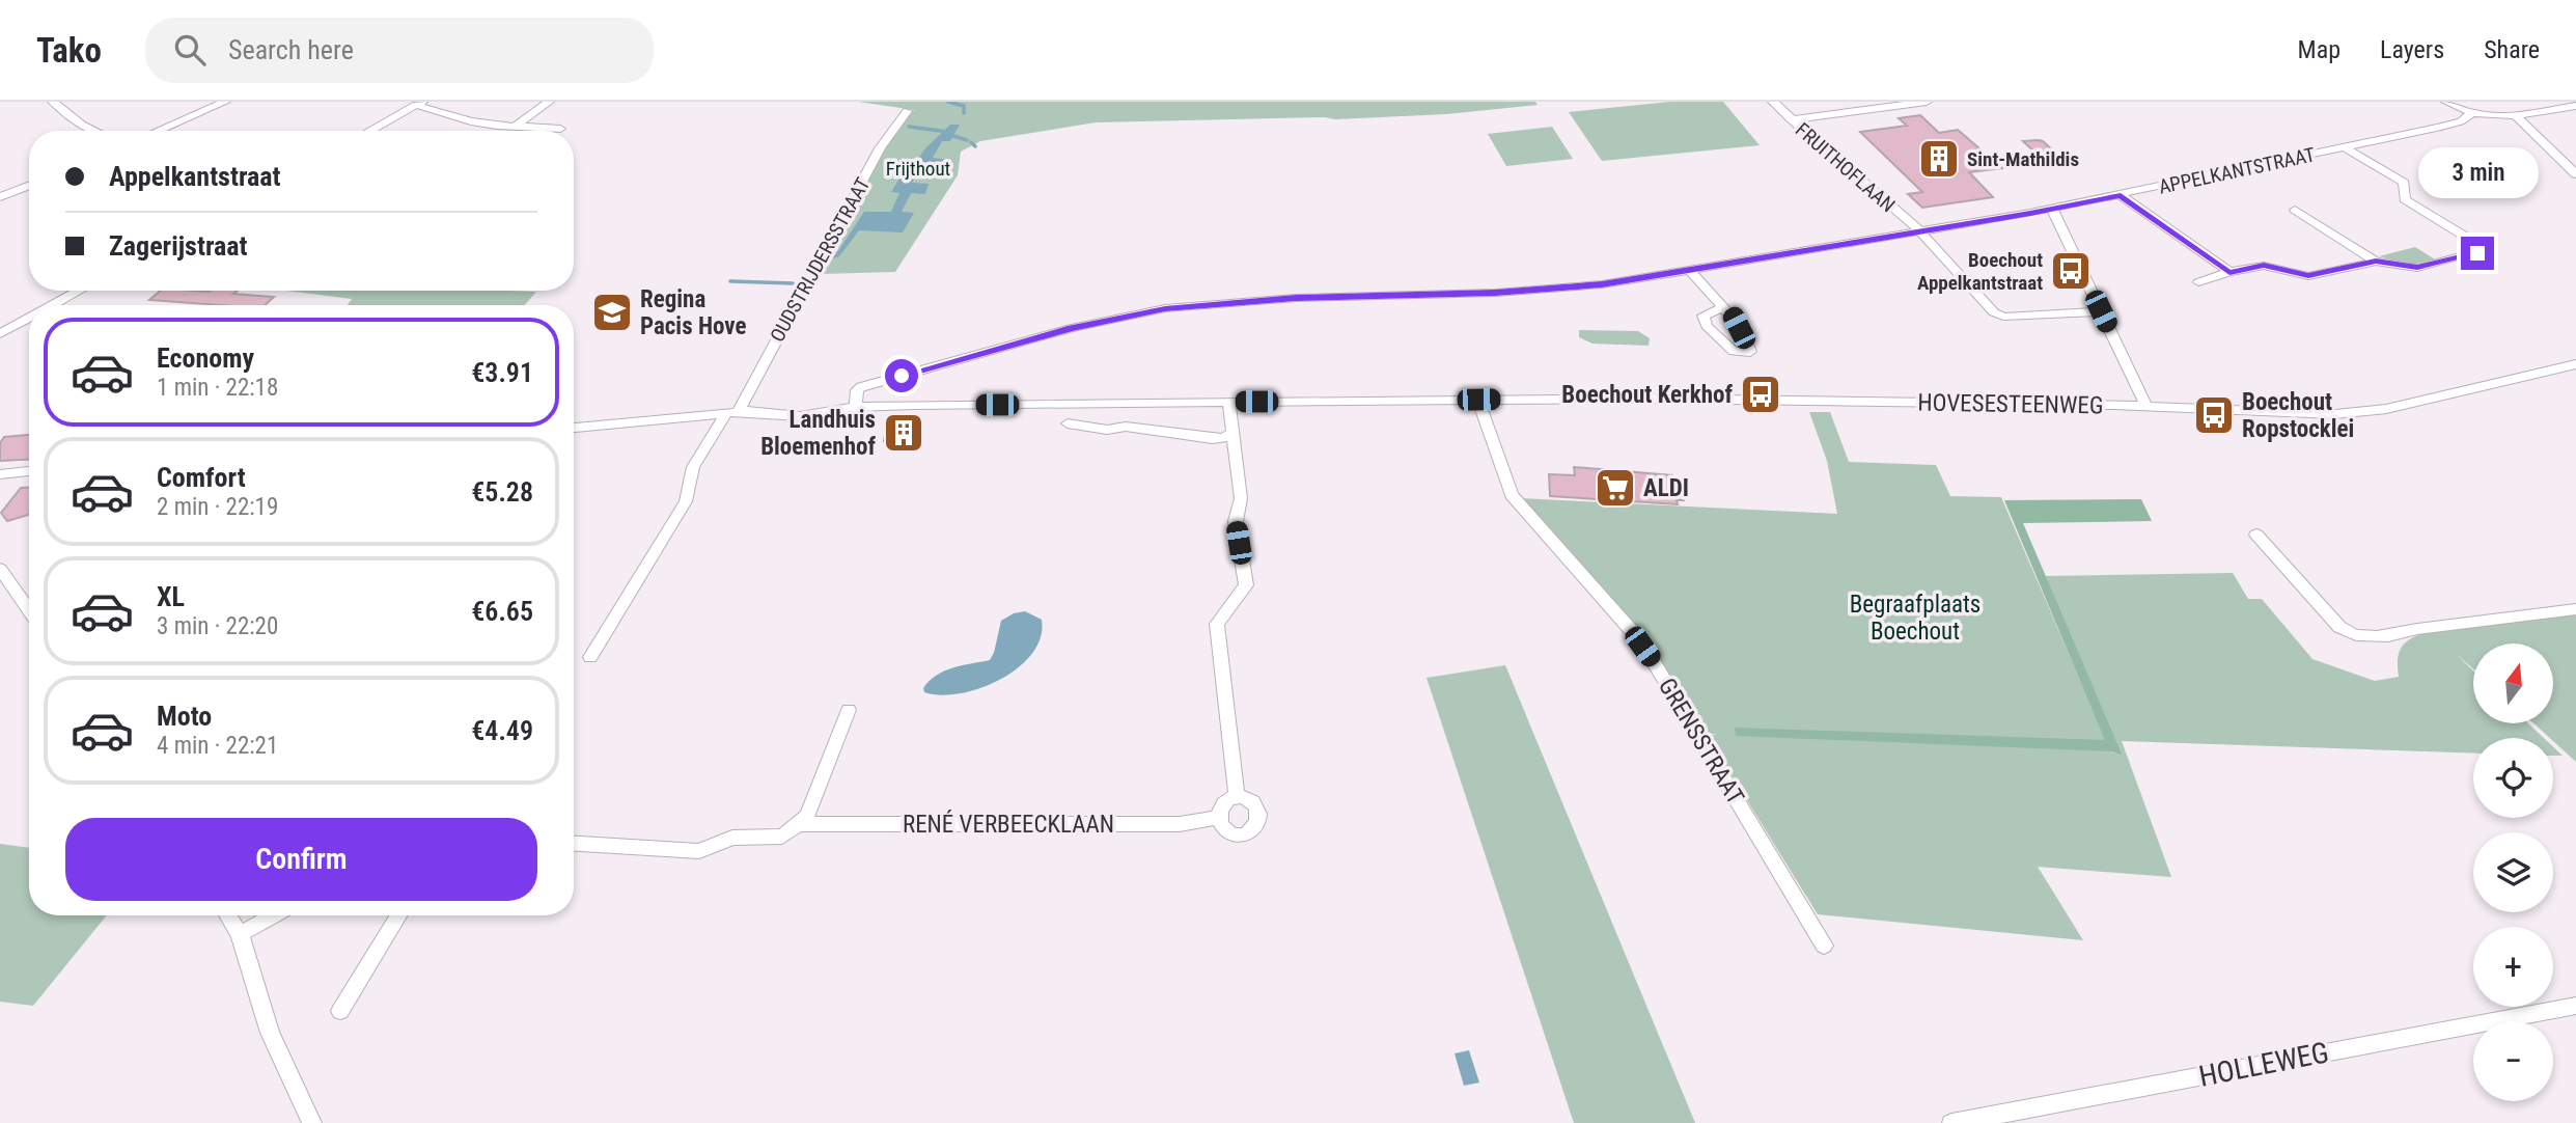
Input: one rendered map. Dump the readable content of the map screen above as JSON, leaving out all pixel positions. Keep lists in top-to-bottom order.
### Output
{
  "streets": {
    "street": [
      "FRUITHOFLAAN",
      "APPELKANTSTRAAT",
      "OUDSTRIJDERSSTRAAT",
      "HOVESESTEENWEG",
      "GRENSSTRAAT",
      "RENÉ VERBEECKLAAN",
      "HOLLEWEG"
    ]
  },
  "crossings": [
    ["FRUITHOFLAAN", "APPELKANTSTRAAT"],
    ["APPELKANTSTRAAT", "HOVESESTEENWEG"],
    ["OUDSTRIJDERSSTRAAT", "HOVESESTEENWEG"],
    ["HOVESESTEENWEG", "GRENSSTRAAT"]
  ],
  "parks": ["Frijthout", "Begraafplaats Boechout"],
  "places": {
    "building": ["Sint-Mathildis", "Landhuis Bloemenhof"],
    "bus stop": ["Boechout Appelkantstraat", "Boechout Kerkhof", "Boechout Ropstocklei"],
    "school or university": ["Regina Pacis Hove"],
    "supermarket": ["ALDI"]
  },
  "north": "top",
  "page": {
    "header": "Tako",
    "search": "Search here",
    "nav": ["Map", "Layers", "Share"],
    "banner": ["Appelkantstraat", "Zagerijstraat"],
    "bubble": "3 min",
    "list": [
      {
        "name": "Economy",
        "note": "1 min · 22:18",
        "value": "€3.91"
      },
      {
        "name": "Comfort",
        "note": "2 min · 22:19",
        "value": "€5.28"
      },
      {
        "name": "XL",
        "note": "3 min · 22:20",
        "value": "€6.65"
      },
      {
        "name": "Moto",
        "note": "4 min · 22:21",
        "value": "€4.49"
      }
    ],
    "map_buttons": ["+", "−"],
    "buttons": "Confirm"
  }
}
